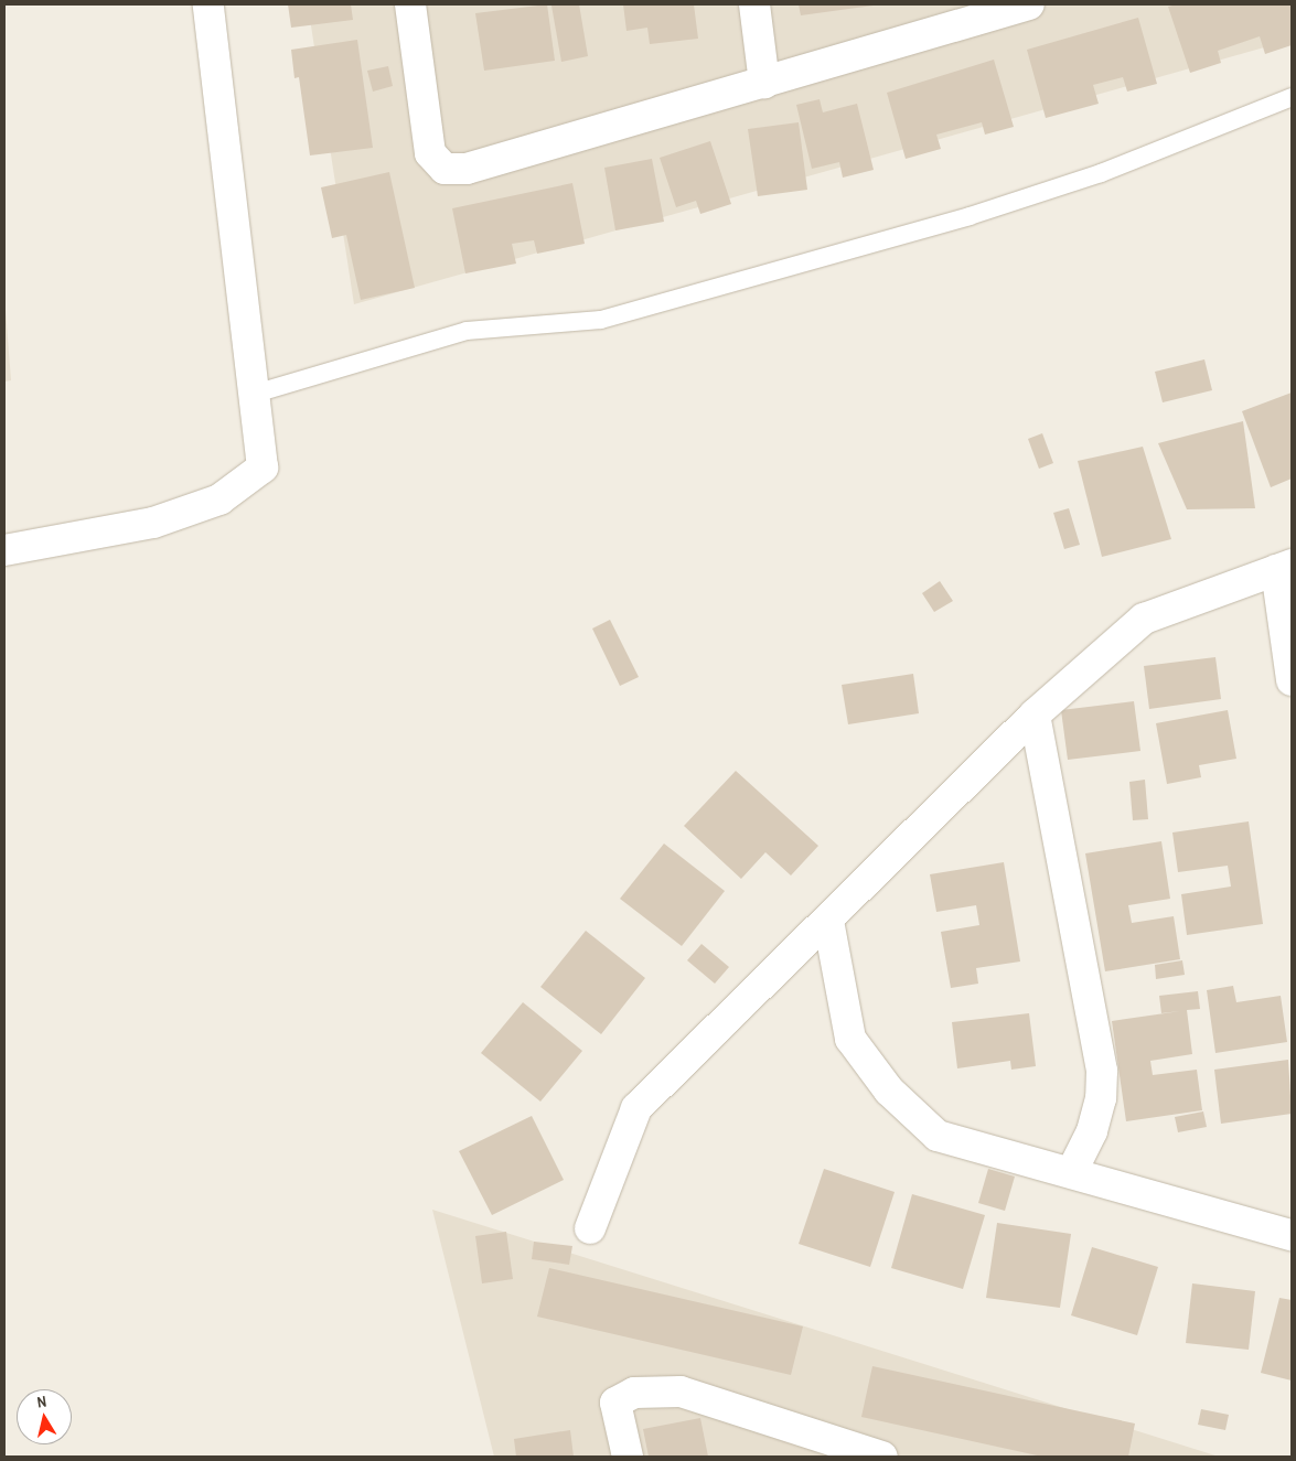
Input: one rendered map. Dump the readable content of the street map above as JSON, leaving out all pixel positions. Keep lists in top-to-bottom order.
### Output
{
  "north": "top"
}
